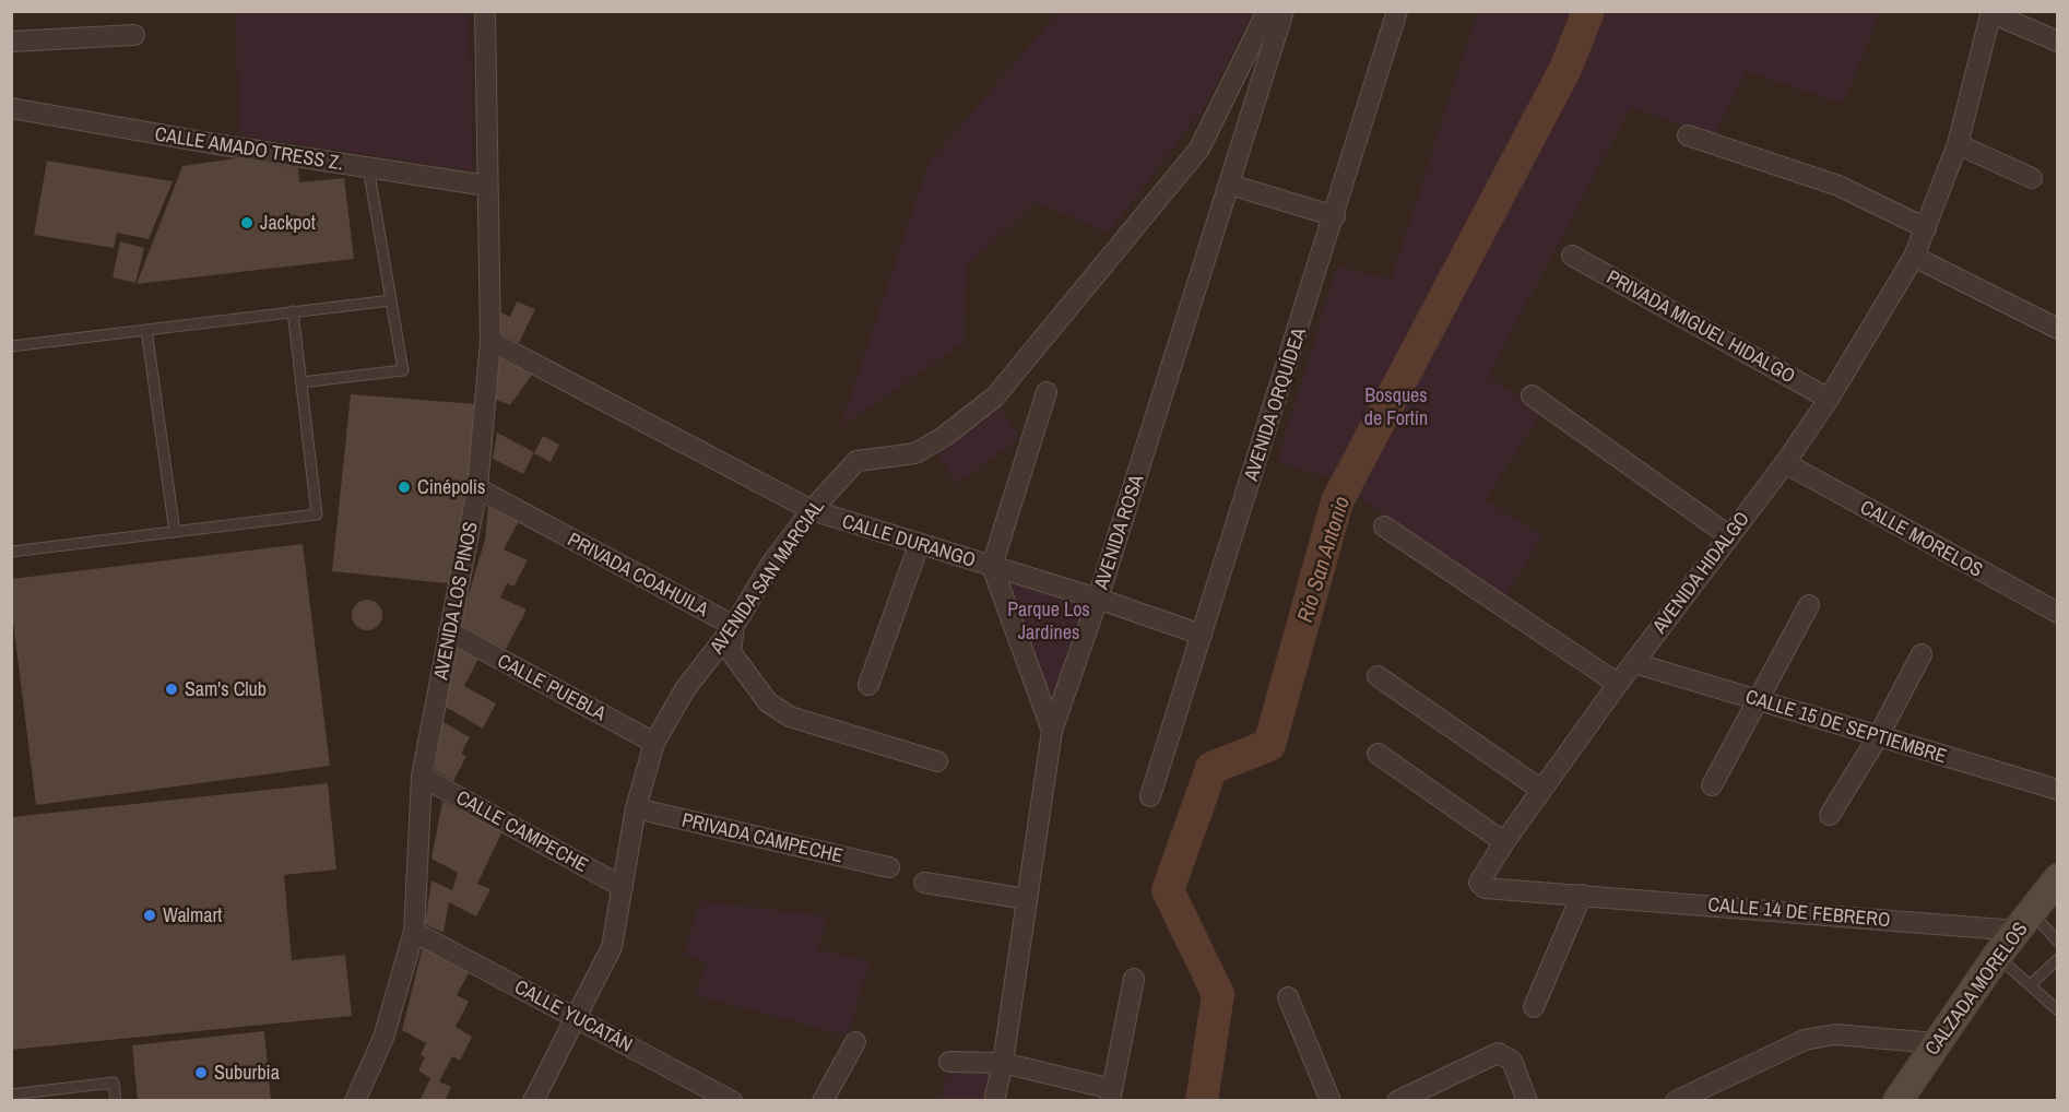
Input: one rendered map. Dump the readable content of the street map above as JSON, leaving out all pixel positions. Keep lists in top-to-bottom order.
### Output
{
  "streets": {
    "street": [
      "CALLE AMADO TRESS Z.",
      "PRIVADA MIGUEL HIDALGO",
      "AVENIDA ORQUÍDEA",
      "AVENIDA ROSA",
      "CALLE MORELOS",
      "CALLE DURANGO",
      "AVENIDA HIDALGO",
      "PRIVADA COAHUILA",
      "AVENIDA SAN MARCIAL",
      "AVENIDA LOS PINOS",
      "CALLE PUEBLA",
      "CALLE 15 DE SEPTIEMBRE",
      "CALLE CAMPECHE",
      "PRIVADA CAMPECHE",
      "CALLE 14 DE FEBRERO",
      "CALZADA MORELOS",
      "CALLE YUCATÁN"
    ]
  },
  "crossings": [
    ["CALLE AMADO TRESS Z.", "AVENIDA LOS PINOS"],
    ["PRIVADA MIGUEL HIDALGO", "AVENIDA HIDALGO"],
    ["AVENIDA ORQUÍDEA", "CALLE DURANGO"],
    ["AVENIDA ROSA", "CALLE DURANGO"],
    ["CALLE MORELOS", "AVENIDA HIDALGO"],
    ["CALLE DURANGO", "AVENIDA SAN MARCIAL"],
    ["CALLE DURANGO", "AVENIDA LOS PINOS"],
    ["AVENIDA HIDALGO", "CALLE 15 DE SEPTIEMBRE"],
    ["AVENIDA HIDALGO", "CALLE 14 DE FEBRERO"],
    ["PRIVADA COAHUILA", "AVENIDA SAN MARCIAL"],
    ["PRIVADA COAHUILA", "AVENIDA LOS PINOS"],
    ["AVENIDA SAN MARCIAL", "CALLE PUEBLA"],
    ["AVENIDA SAN MARCIAL", "CALLE CAMPECHE"],
    ["AVENIDA SAN MARCIAL", "PRIVADA CAMPECHE"],
    ["AVENIDA SAN MARCIAL", "CALLE YUCATÁN"],
    ["AVENIDA LOS PINOS", "CALLE PUEBLA"],
    ["AVENIDA LOS PINOS", "CALLE CAMPECHE"],
    ["AVENIDA LOS PINOS", "CALLE YUCATÁN"],
    ["CALLE 14 DE FEBRERO", "CALZADA MORELOS"]
  ],
  "water": ["Río San Antonio"],
  "parks": ["Bosques de Fortín", "Parque Los Jardines"],
  "places": [
    "Jackpot",
    "Cinépolis",
    "Sam's Club",
    "Walmart",
    "Suburbia"
  ]
}
